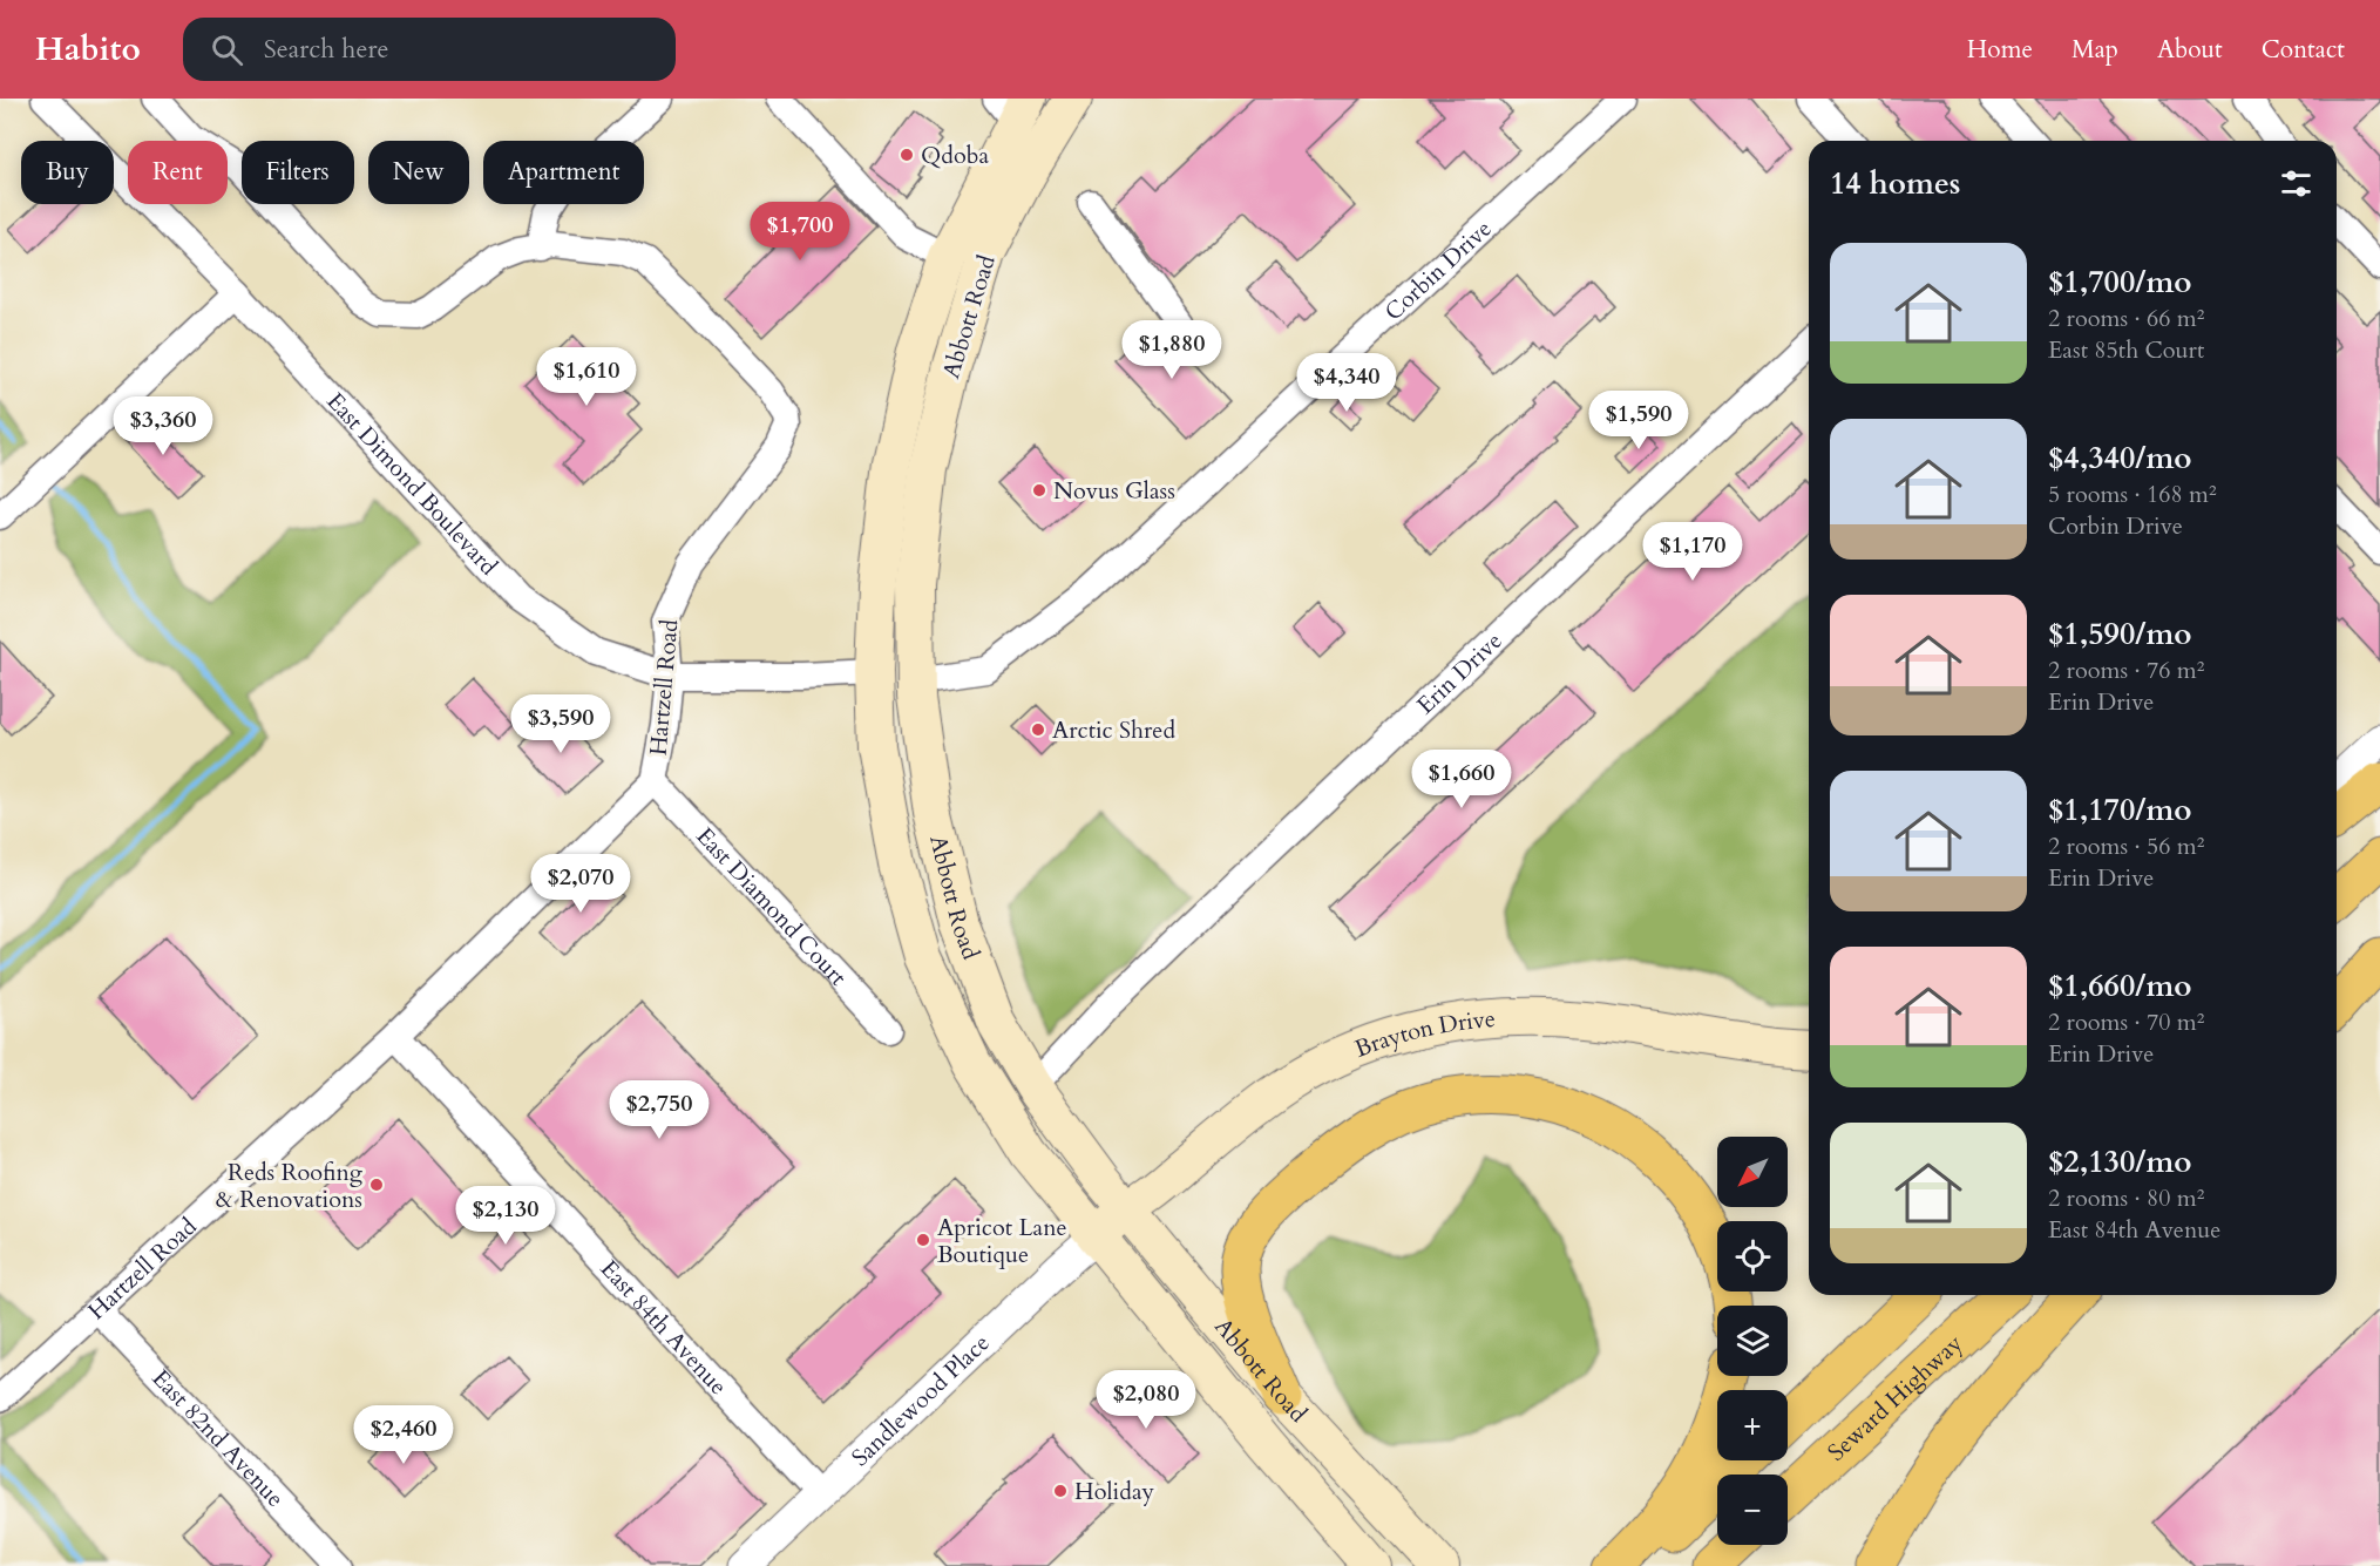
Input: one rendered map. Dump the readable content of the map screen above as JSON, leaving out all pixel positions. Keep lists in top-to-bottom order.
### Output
{
  "streets": {
    "highway": ["Seward Highway"],
    "main road": ["Abbott Road", "Brayton Drive"],
    "street": [
      "Corbin Drive",
      "East Dimond Boulevard",
      "Erin Drive",
      "Hartzell Road",
      "East Diamond Court",
      "East 84th Avenue",
      "Sandlewood Place",
      "East 82nd Avenue"
    ]
  },
  "crossings": [
    ["Corbin Drive", "Abbott Road"],
    ["Abbott Road", "East Dimond Boulevard"],
    ["Abbott Road", "Erin Drive"],
    ["Abbott Road", "Brayton Drive"],
    ["Abbott Road", "Sandlewood Place"],
    ["East Dimond Boulevard", "Hartzell Road"],
    ["Hartzell Road", "East Diamond Court"],
    ["Hartzell Road", "East 84th Avenue"],
    ["Hartzell Road", "East 82nd Avenue"],
    ["Brayton Drive", "Sandlewood Place"],
    ["East 84th Avenue", "Sandlewood Place"]
  ],
  "places": [
    "Qdoba",
    "Novus Glass",
    "Arctic Shred",
    "Reds Roofing & Renovations",
    "Apricot Lane Boutique",
    "Holiday"
  ],
  "north": "bottom left",
  "page": {
    "header": "Habito",
    "search": "Search here",
    "nav": [
      "Home",
      "Map",
      "About",
      "Contact"
    ],
    "chip": [
      "Buy",
      "Rent",
      "Filters",
      "New",
      "Apartment"
    ],
    "heading": "14 homes",
    "price": [
      "$1,700",
      "$1,880",
      "$1,610",
      "$4,340",
      "$1,590",
      "$3,360",
      "$1,170",
      "$3,590",
      "$1,660",
      "$2,070",
      "$2,750",
      "$2,130",
      "$2,080",
      "$2,460"
    ],
    "list": [
      {
        "name": "$1,700/mo",
        "note": "2 rooms · 66 m² · East 85th Court"
      },
      {
        "name": "$4,340/mo",
        "note": "5 rooms · 168 m² · Corbin Drive"
      },
      {
        "name": "$1,590/mo",
        "note": "2 rooms · 76 m² · Erin Drive"
      },
      {
        "name": "$1,170/mo",
        "note": "2 rooms · 56 m² · Erin Drive"
      },
      {
        "name": "$1,660/mo",
        "note": "2 rooms · 70 m² · Erin Drive"
      },
      {
        "name": "$2,130/mo",
        "note": "2 rooms · 80 m² · East 84th Avenue"
      }
    ],
    "map_buttons": ["+", "−"]
  }
}
